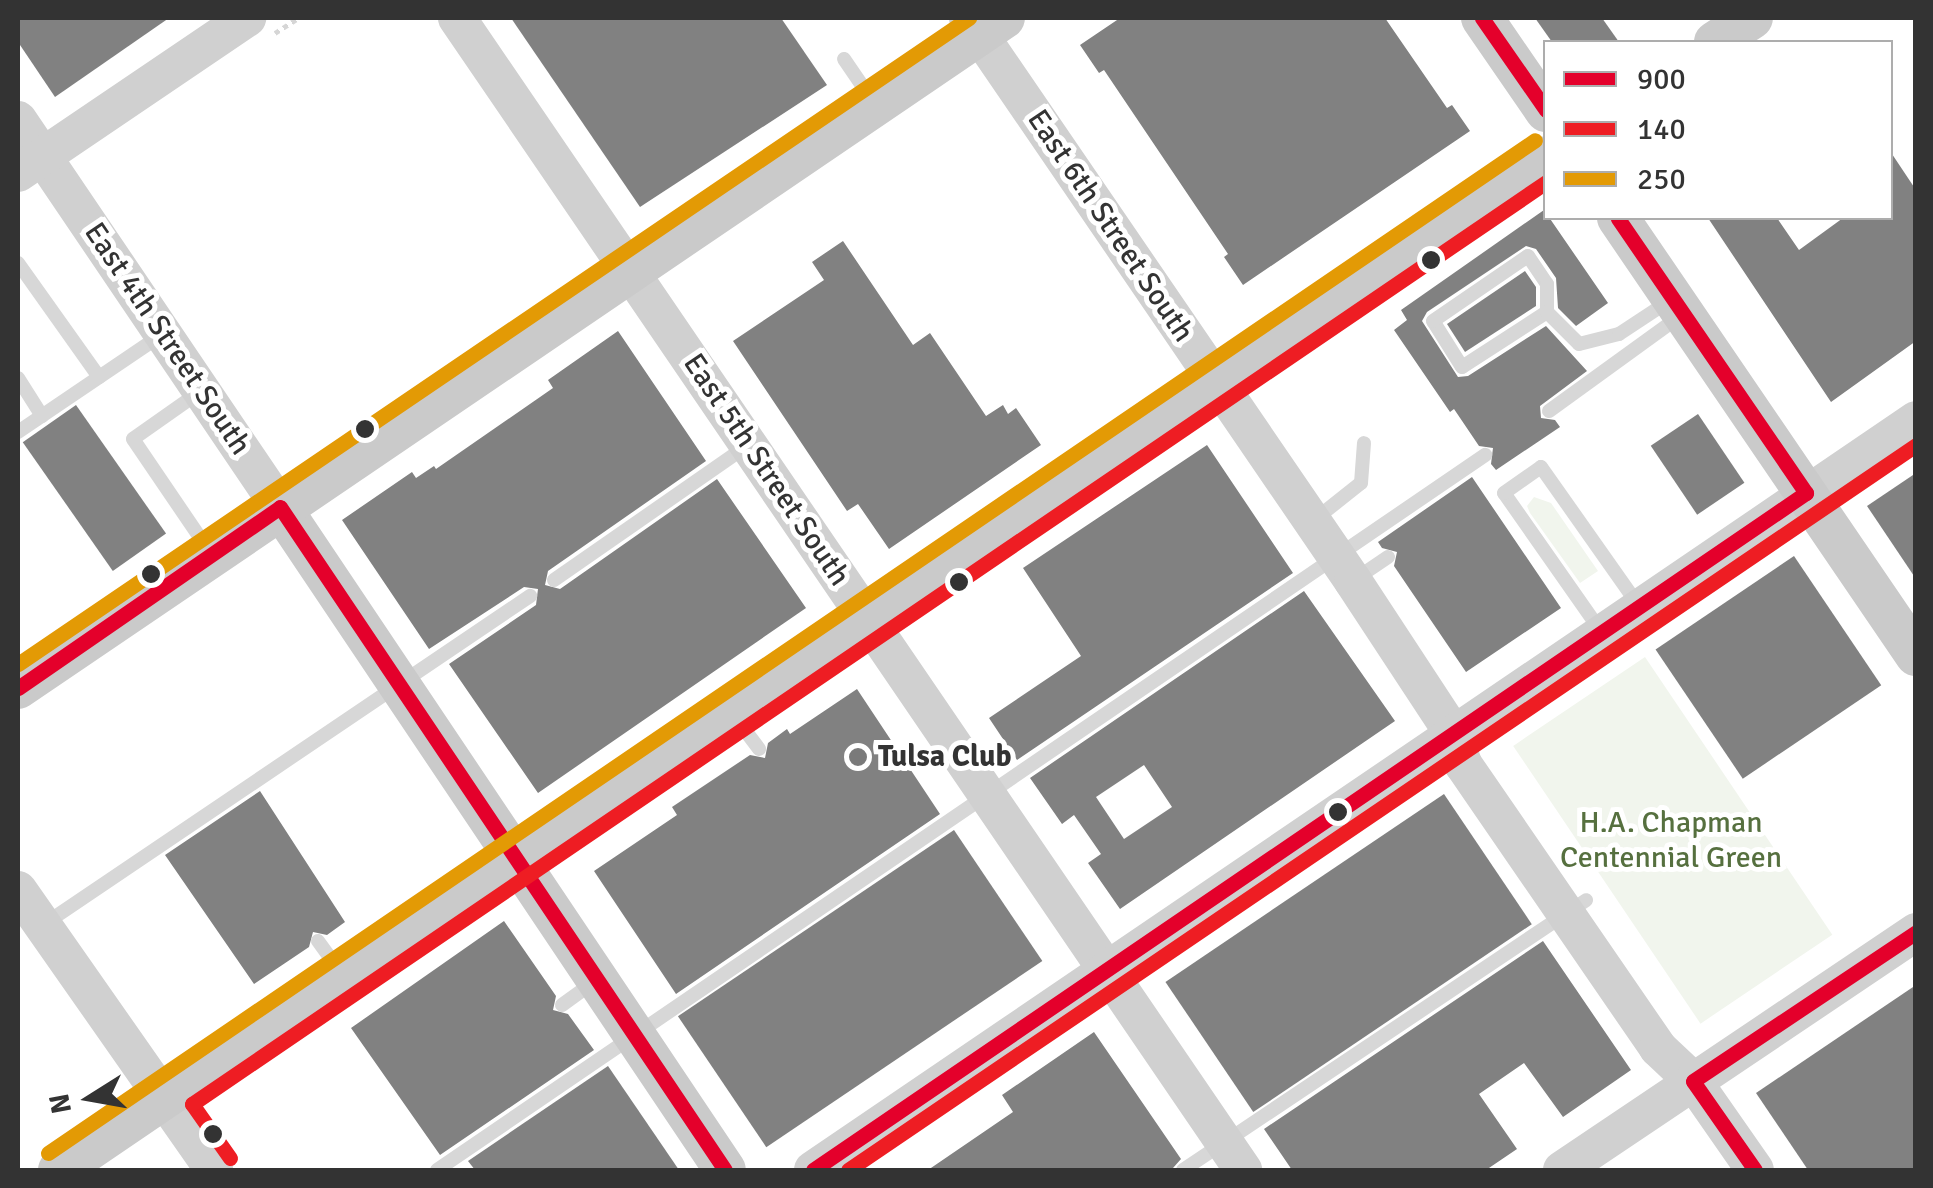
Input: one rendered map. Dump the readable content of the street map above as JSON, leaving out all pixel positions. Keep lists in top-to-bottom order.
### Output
{
  "streets": {
    "main road": ["East 4th Street South"],
    "street": ["East 6th Street South", "East 5th Street South"]
  },
  "parks": ["H.A. Chapman Centennial Green"],
  "places": ["Tulsa Club"],
  "lines": ["transit line 900", "transit line 250", "transit line 140"],
  "legend": ["900", "140", "250"],
  "north": "left"
}
